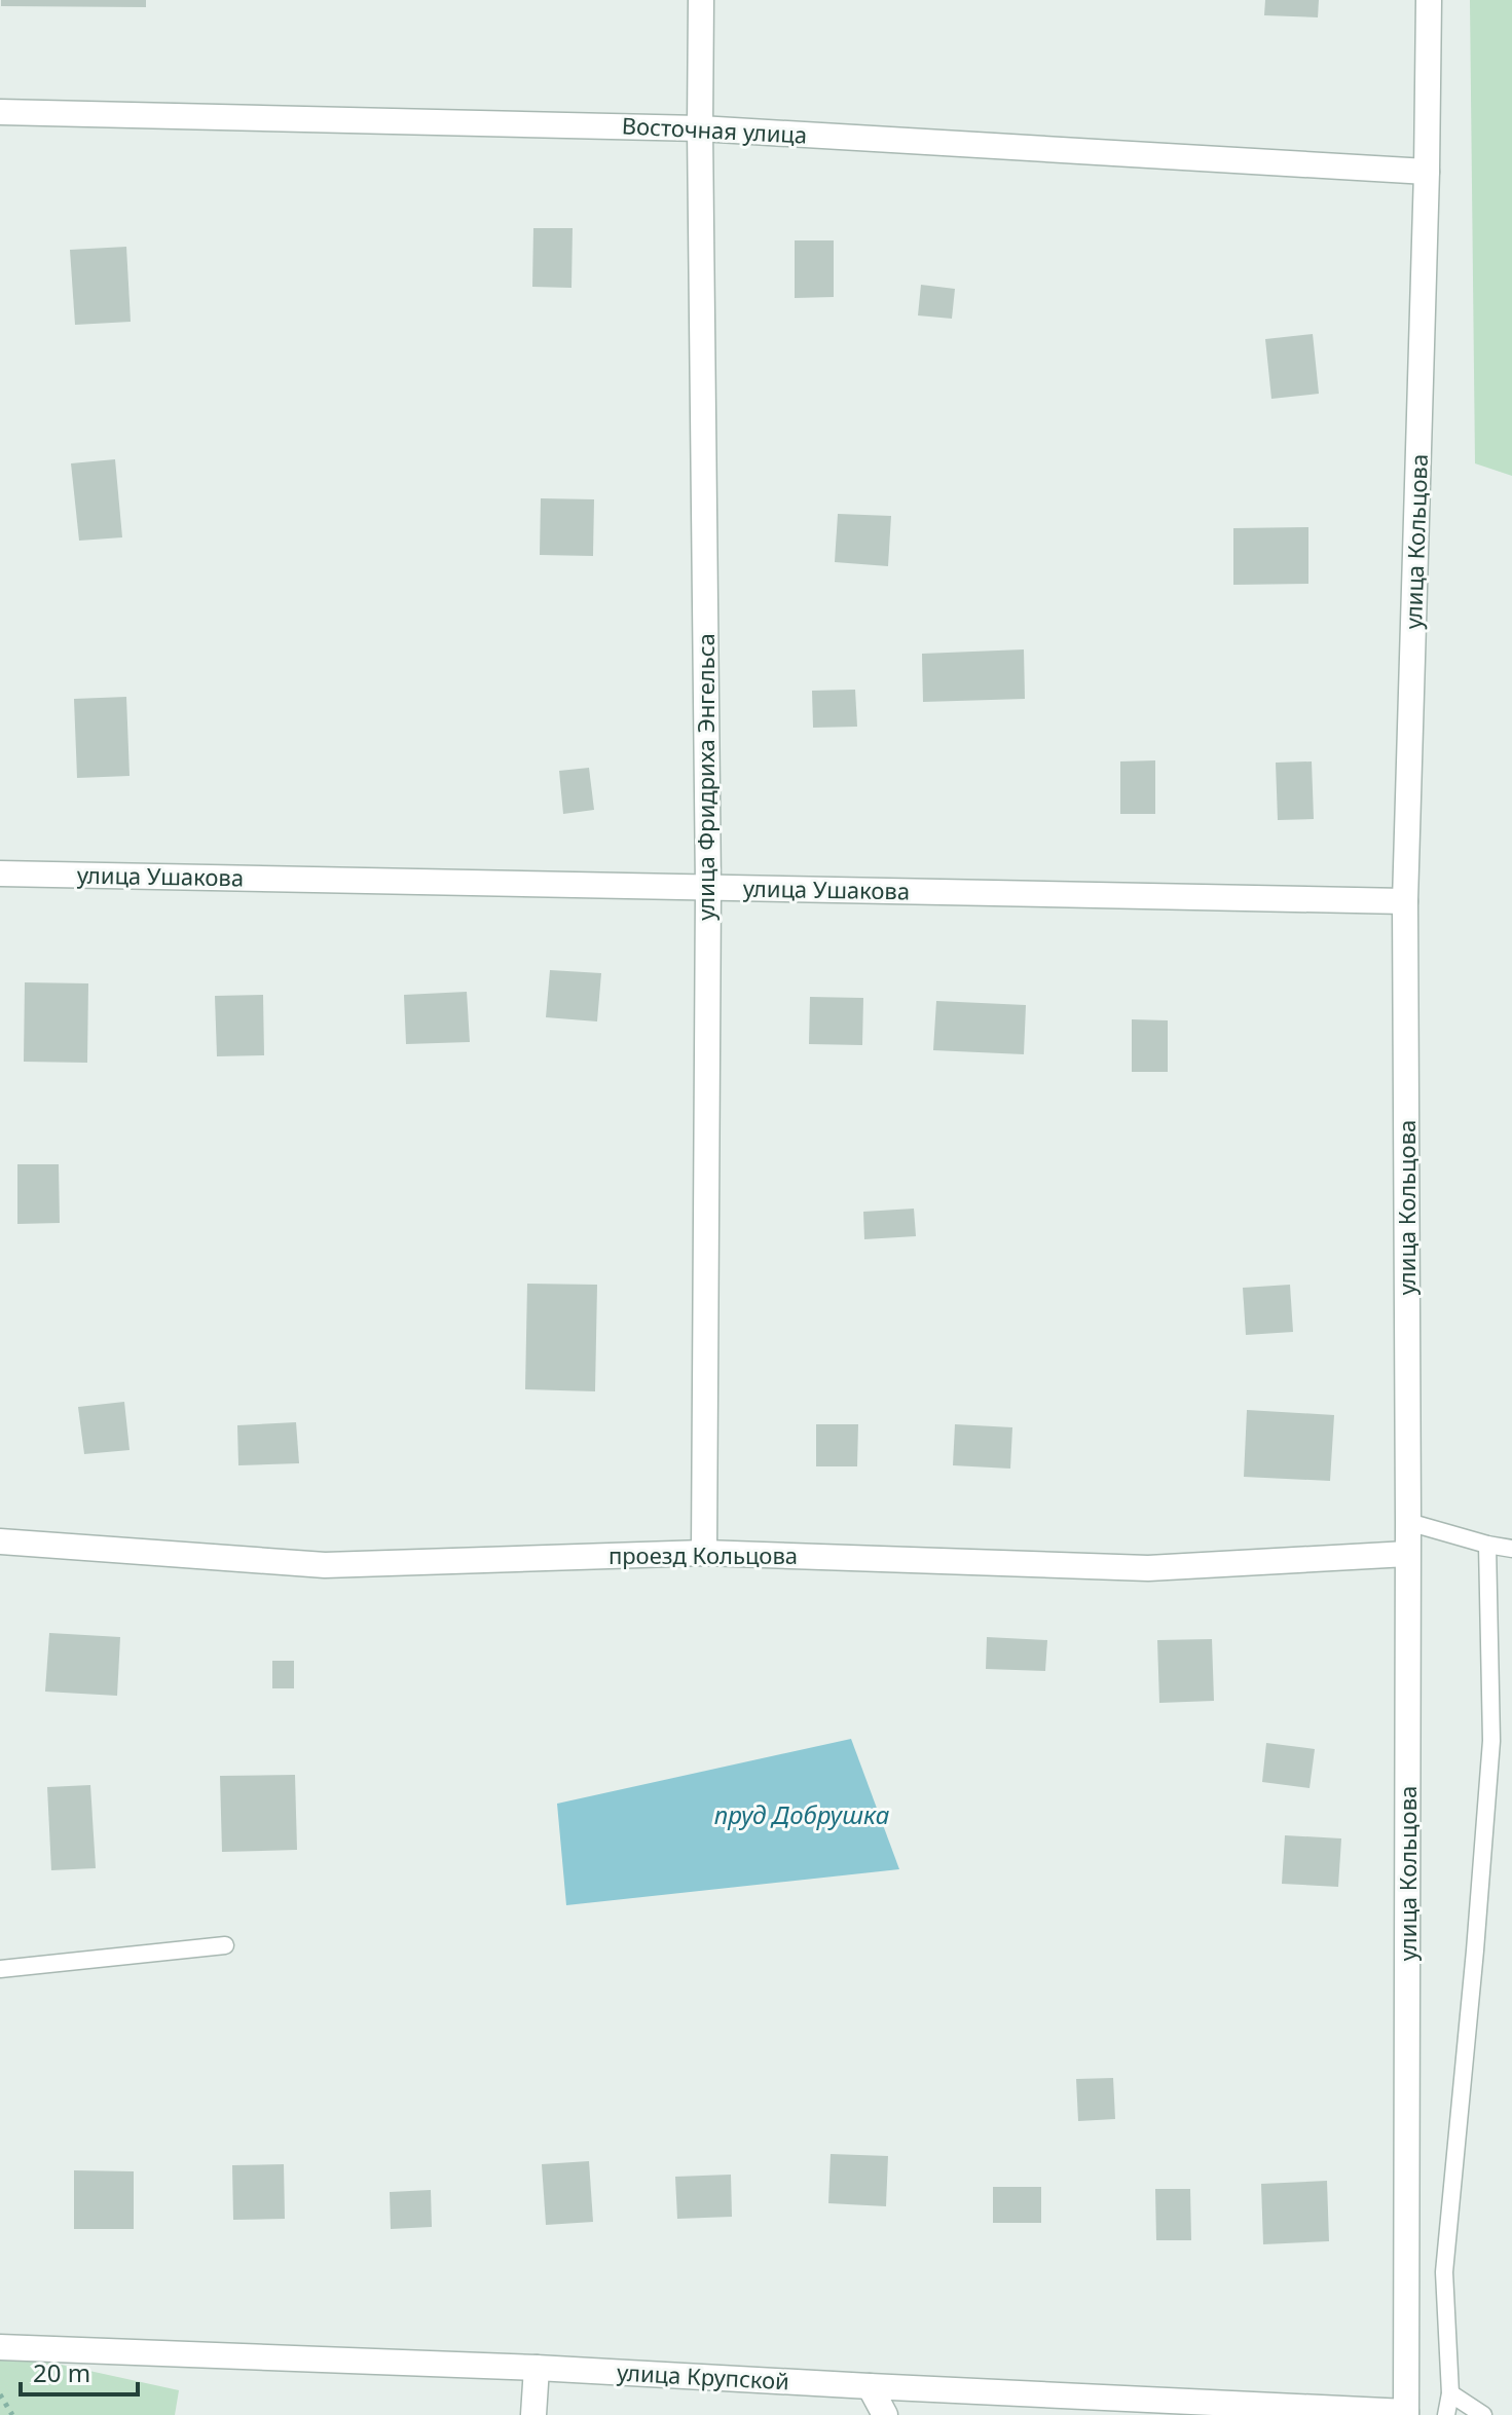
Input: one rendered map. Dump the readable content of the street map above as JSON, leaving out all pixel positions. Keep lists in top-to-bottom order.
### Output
{
  "streets": {
    "street": [
      "Восточная улица",
      "улица Кольцова",
      "улица Фридриха Энгельса",
      "улица Ушакова",
      "проезд Кольцова",
      "улица Крупской"
    ]
  },
  "crossings": [
    ["Восточная улица", "улица Кольцова"],
    ["Восточная улица", "улица Фридриха Энгельса"],
    ["улица Кольцова", "улица Ушакова"],
    ["улица Кольцова", "проезд Кольцова"],
    ["улица Кольцова", "улица Крупской"],
    ["улица Фридриха Энгельса", "улица Ушакова"],
    ["улица Фридриха Энгельса", "проезд Кольцова"]
  ],
  "water": ["пруд Добрушка"],
  "scale_bar": "20 m"
}
